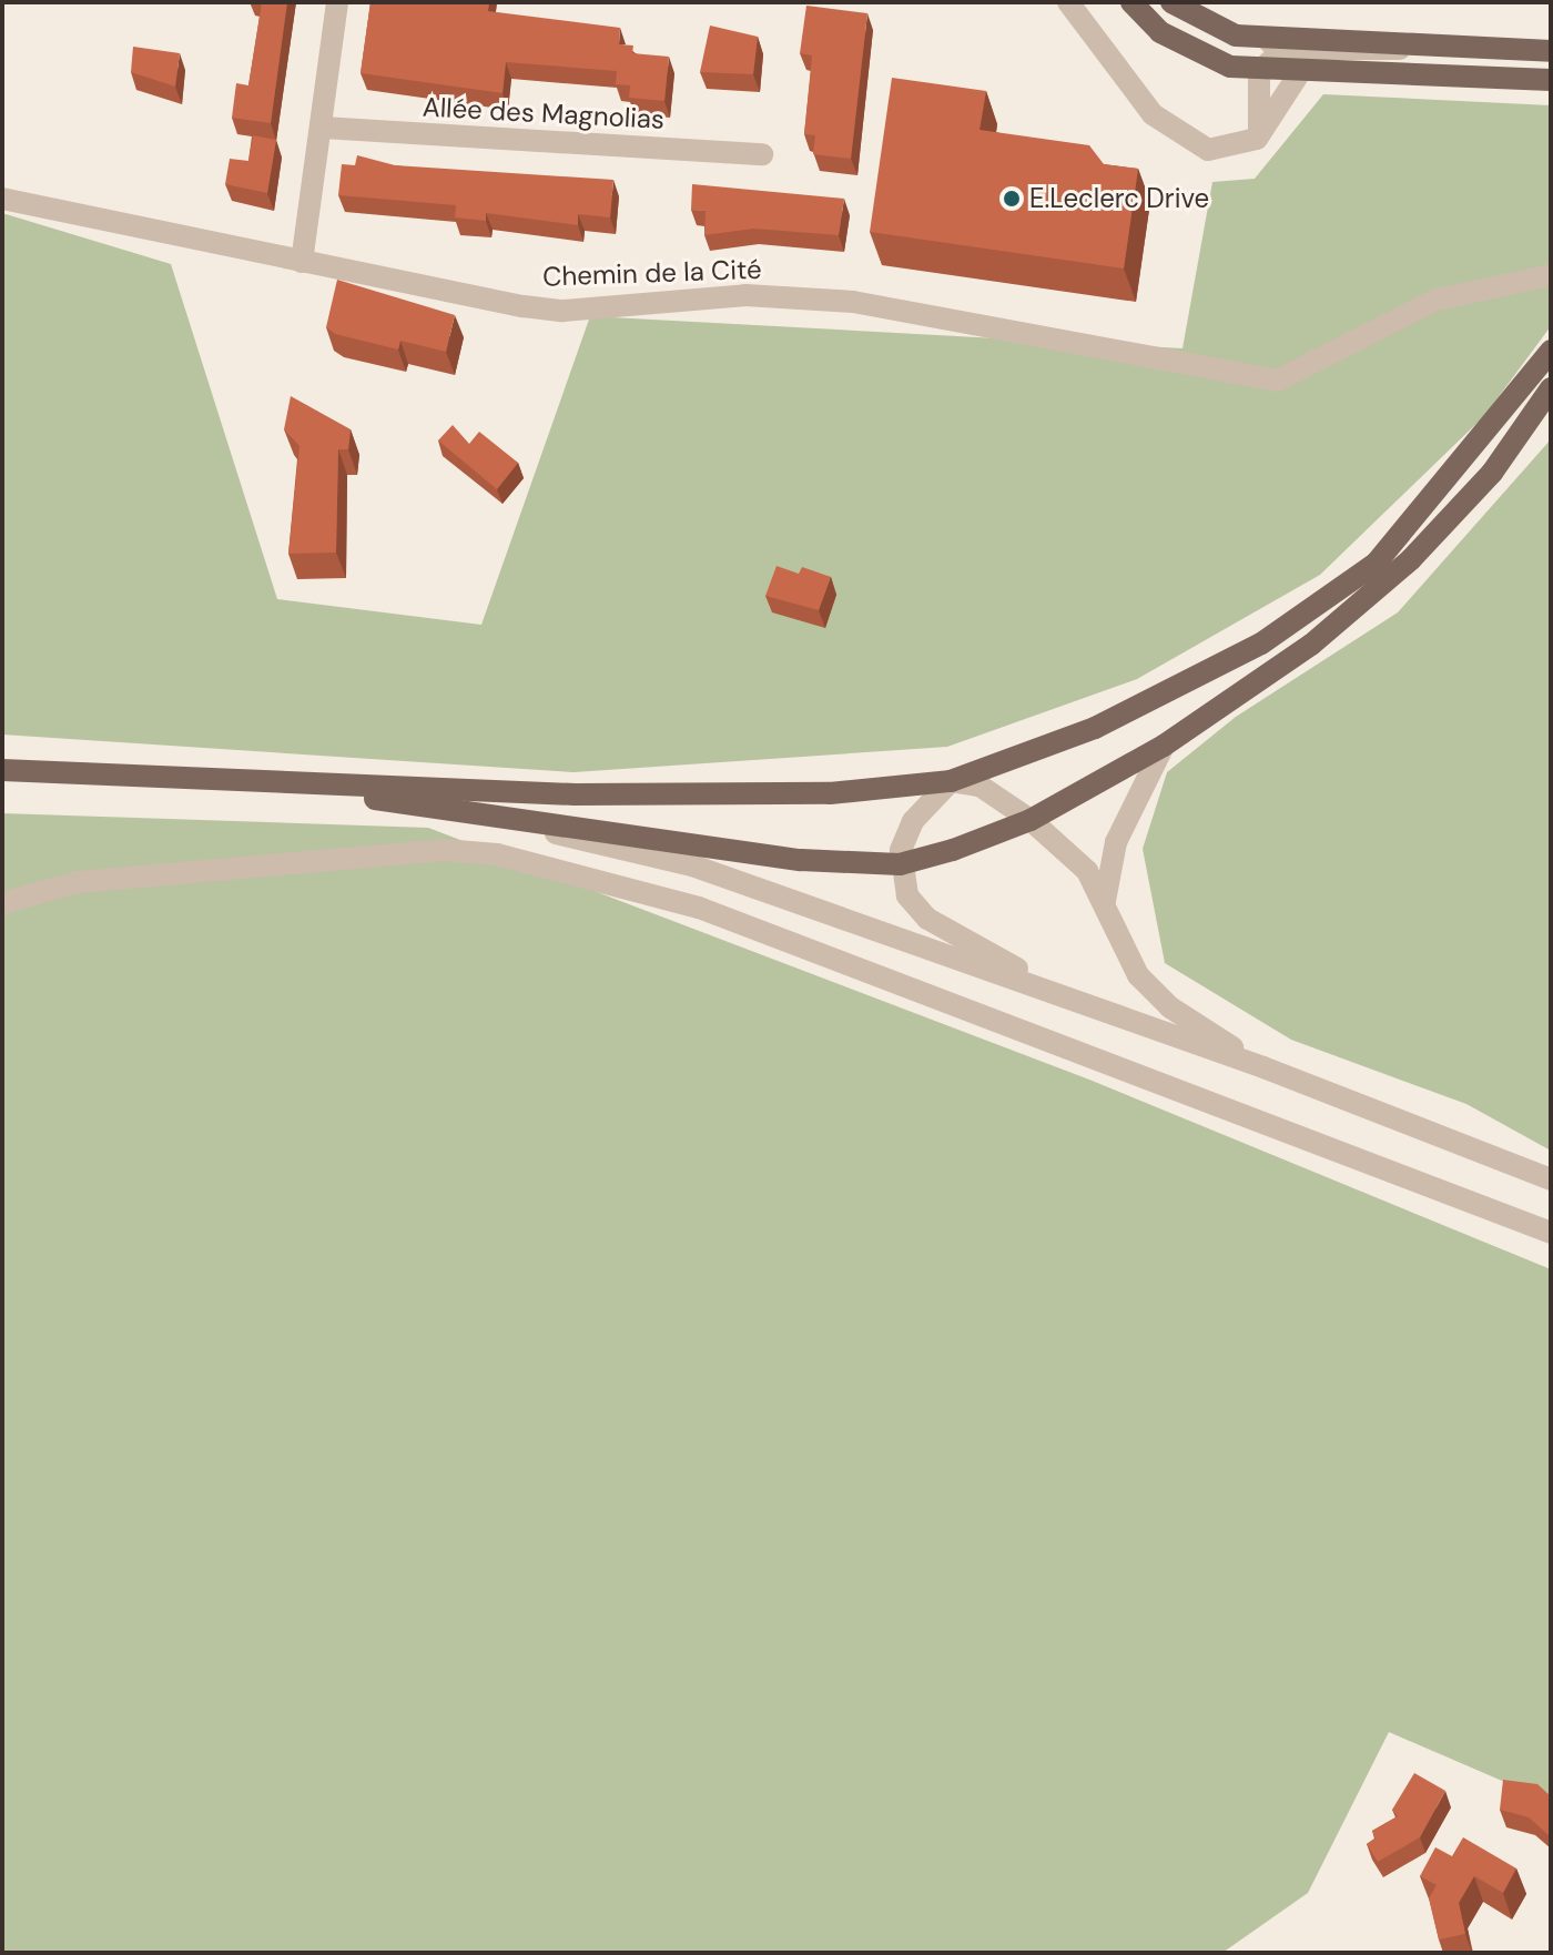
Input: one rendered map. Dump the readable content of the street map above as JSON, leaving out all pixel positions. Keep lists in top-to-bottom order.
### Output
{
  "streets": {
    "street": ["Allée des Magnolias", "Chemin de la Cité"]
  },
  "places": ["E.Leclerc Drive"]
}
